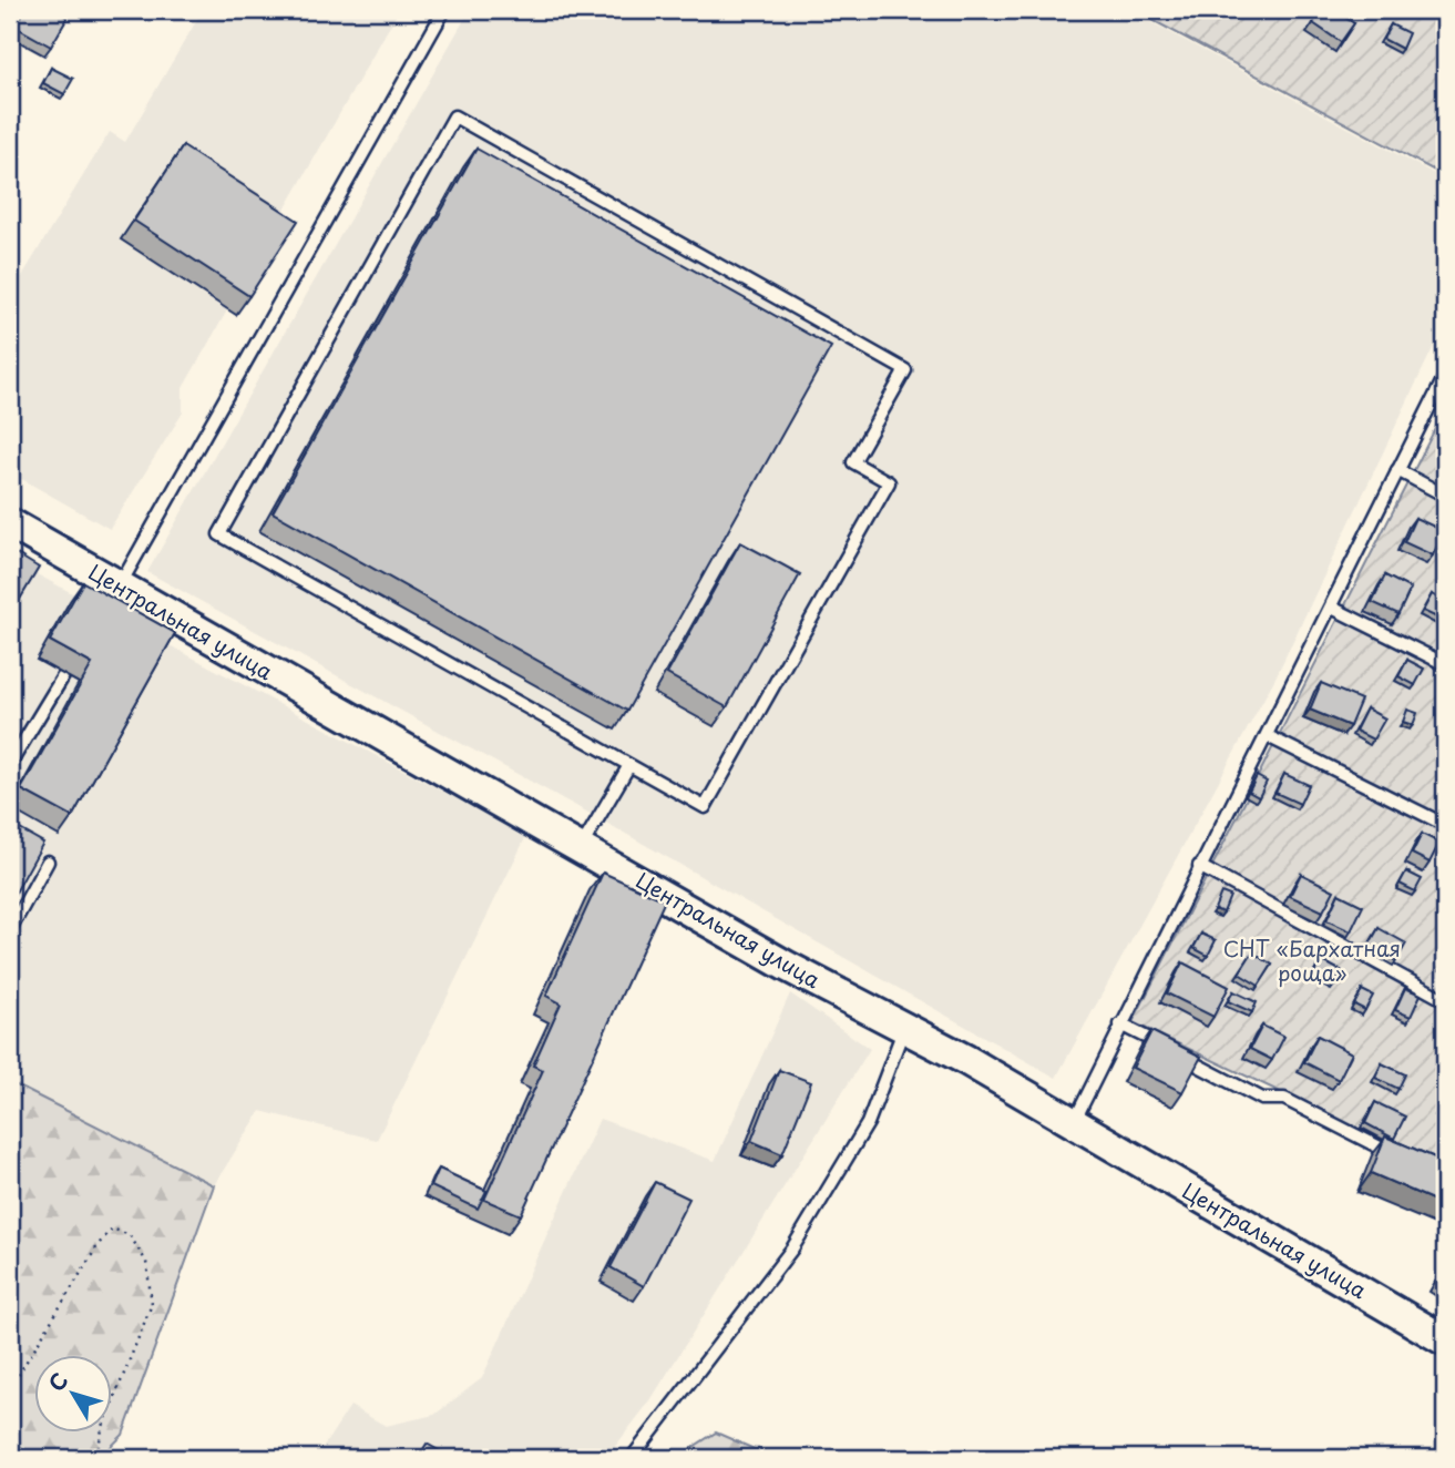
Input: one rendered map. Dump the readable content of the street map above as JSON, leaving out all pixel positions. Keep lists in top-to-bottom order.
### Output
{
  "streets": {
    "main road": ["Центральная улица"]
  },
  "parks": ["СНТ «Бархатная роща»"],
  "north": "top left"
}
